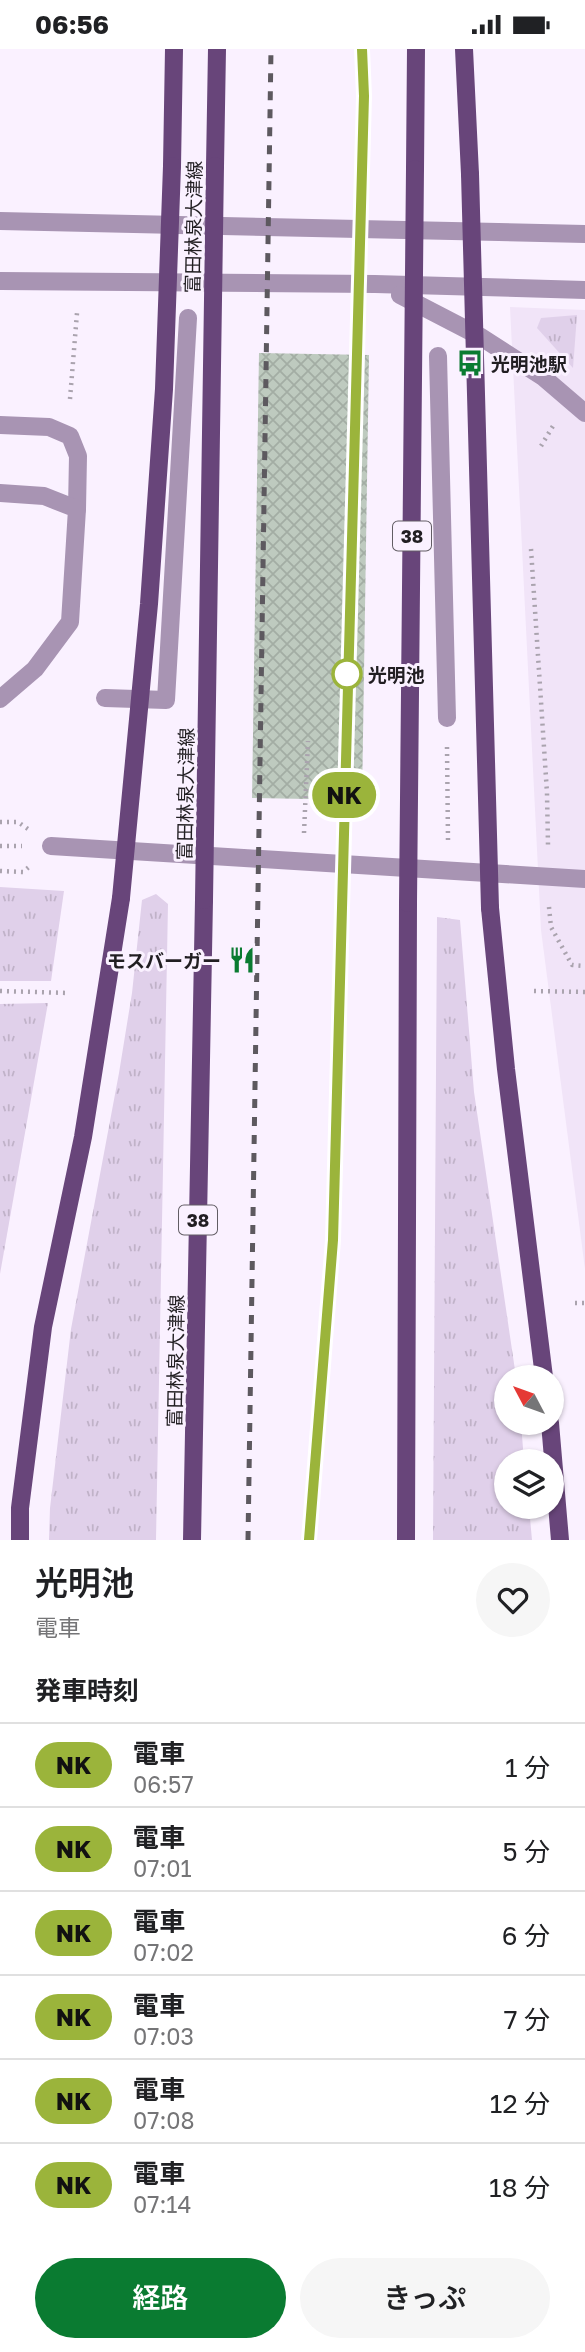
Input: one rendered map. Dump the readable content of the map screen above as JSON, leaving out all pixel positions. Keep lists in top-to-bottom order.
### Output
{
  "streets": {
    "main road": ["富田林泉大津線", "38"]
  },
  "places": {
    "bus stop": ["光明池駅"],
    "other": ["光明池"],
    "restaurant": ["モスバーガー"]
  },
  "north": "top left",
  "page": {
    "status": "06:56",
    "on_map": "NK",
    "heading": [
      ["光明池", "電車"],
      "発車時刻"
    ],
    "list": [
      {
        "mark": "NK",
        "name": "電車",
        "note": "06:57",
        "value": "1 分"
      },
      {
        "mark": "NK",
        "name": "電車",
        "note": "07:01",
        "value": "5 分"
      },
      {
        "mark": "NK",
        "name": "電車",
        "note": "07:02",
        "value": "6 分"
      },
      {
        "mark": "NK",
        "name": "電車",
        "note": "07:03",
        "value": "7 分"
      },
      {
        "mark": "NK",
        "name": "電車",
        "note": "07:08",
        "value": "12 分"
      },
      {
        "mark": "NK",
        "name": "電車",
        "note": "07:14",
        "value": "18 分"
      }
    ],
    "buttons": ["経路", "きっぷ"]
  }
}
